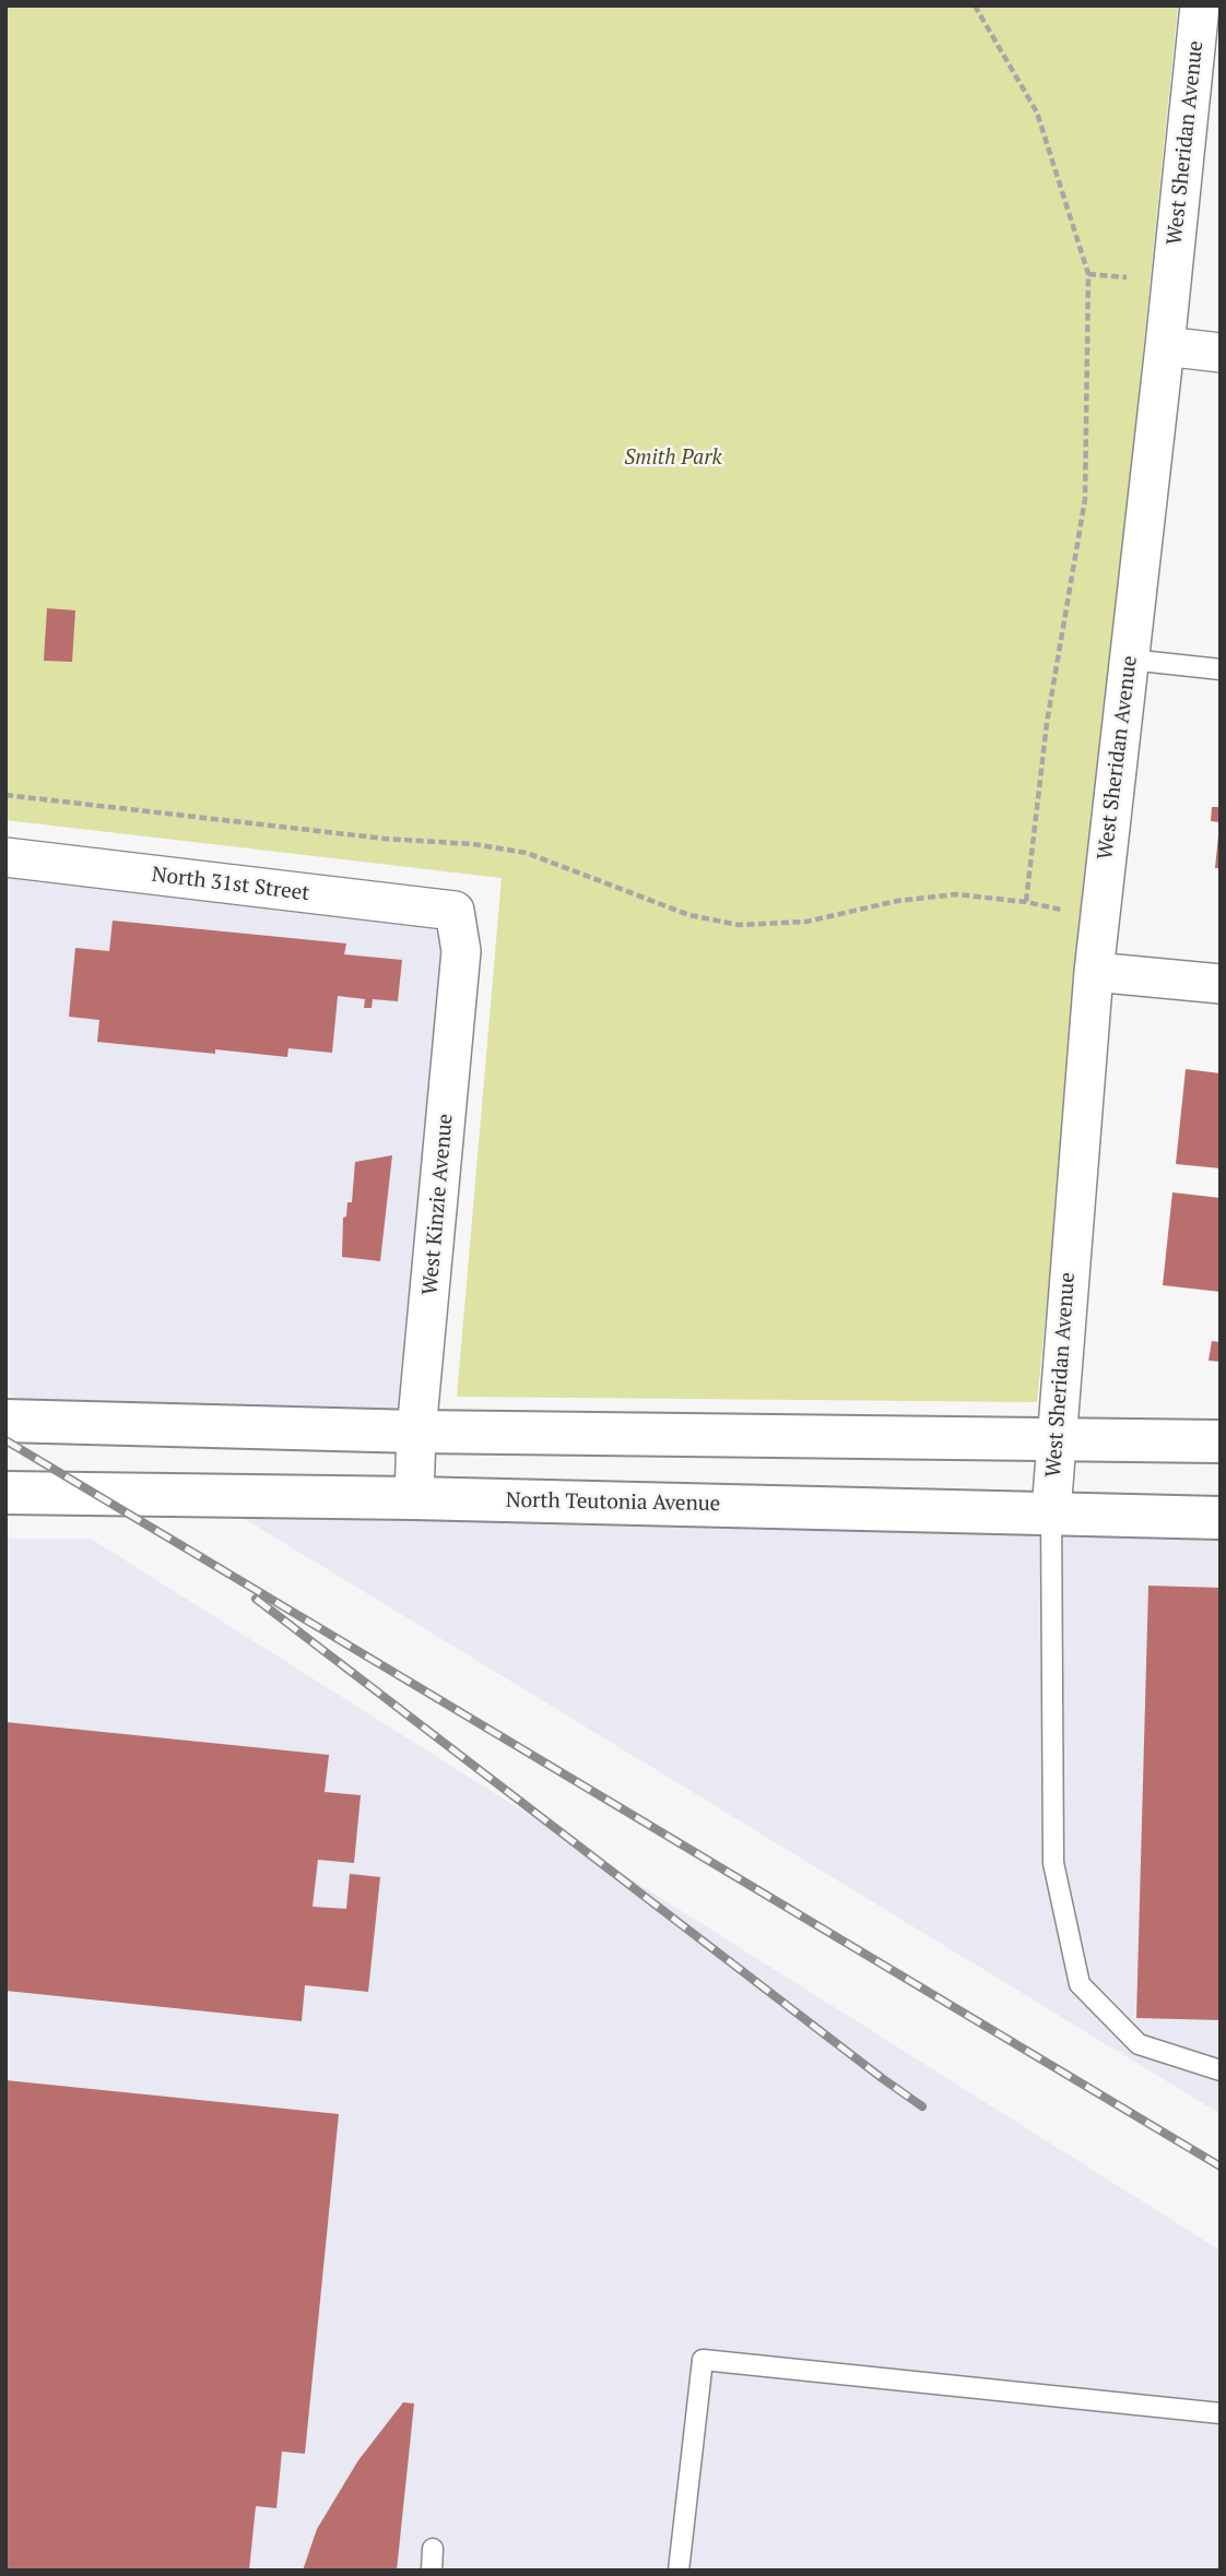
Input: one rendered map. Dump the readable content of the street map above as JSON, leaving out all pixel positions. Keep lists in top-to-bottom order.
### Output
{
  "streets": {
    "main road": ["North Teutonia Avenue"],
    "street": ["West Sheridan Avenue", "North 31st Street", "West Kinzie Avenue"]
  },
  "crossings": [
    ["West Sheridan Avenue", "North Teutonia Avenue"],
    ["North 31st Street", "West Kinzie Avenue"],
    ["West Kinzie Avenue", "North Teutonia Avenue"]
  ],
  "parks": ["Smith Park"]
}
